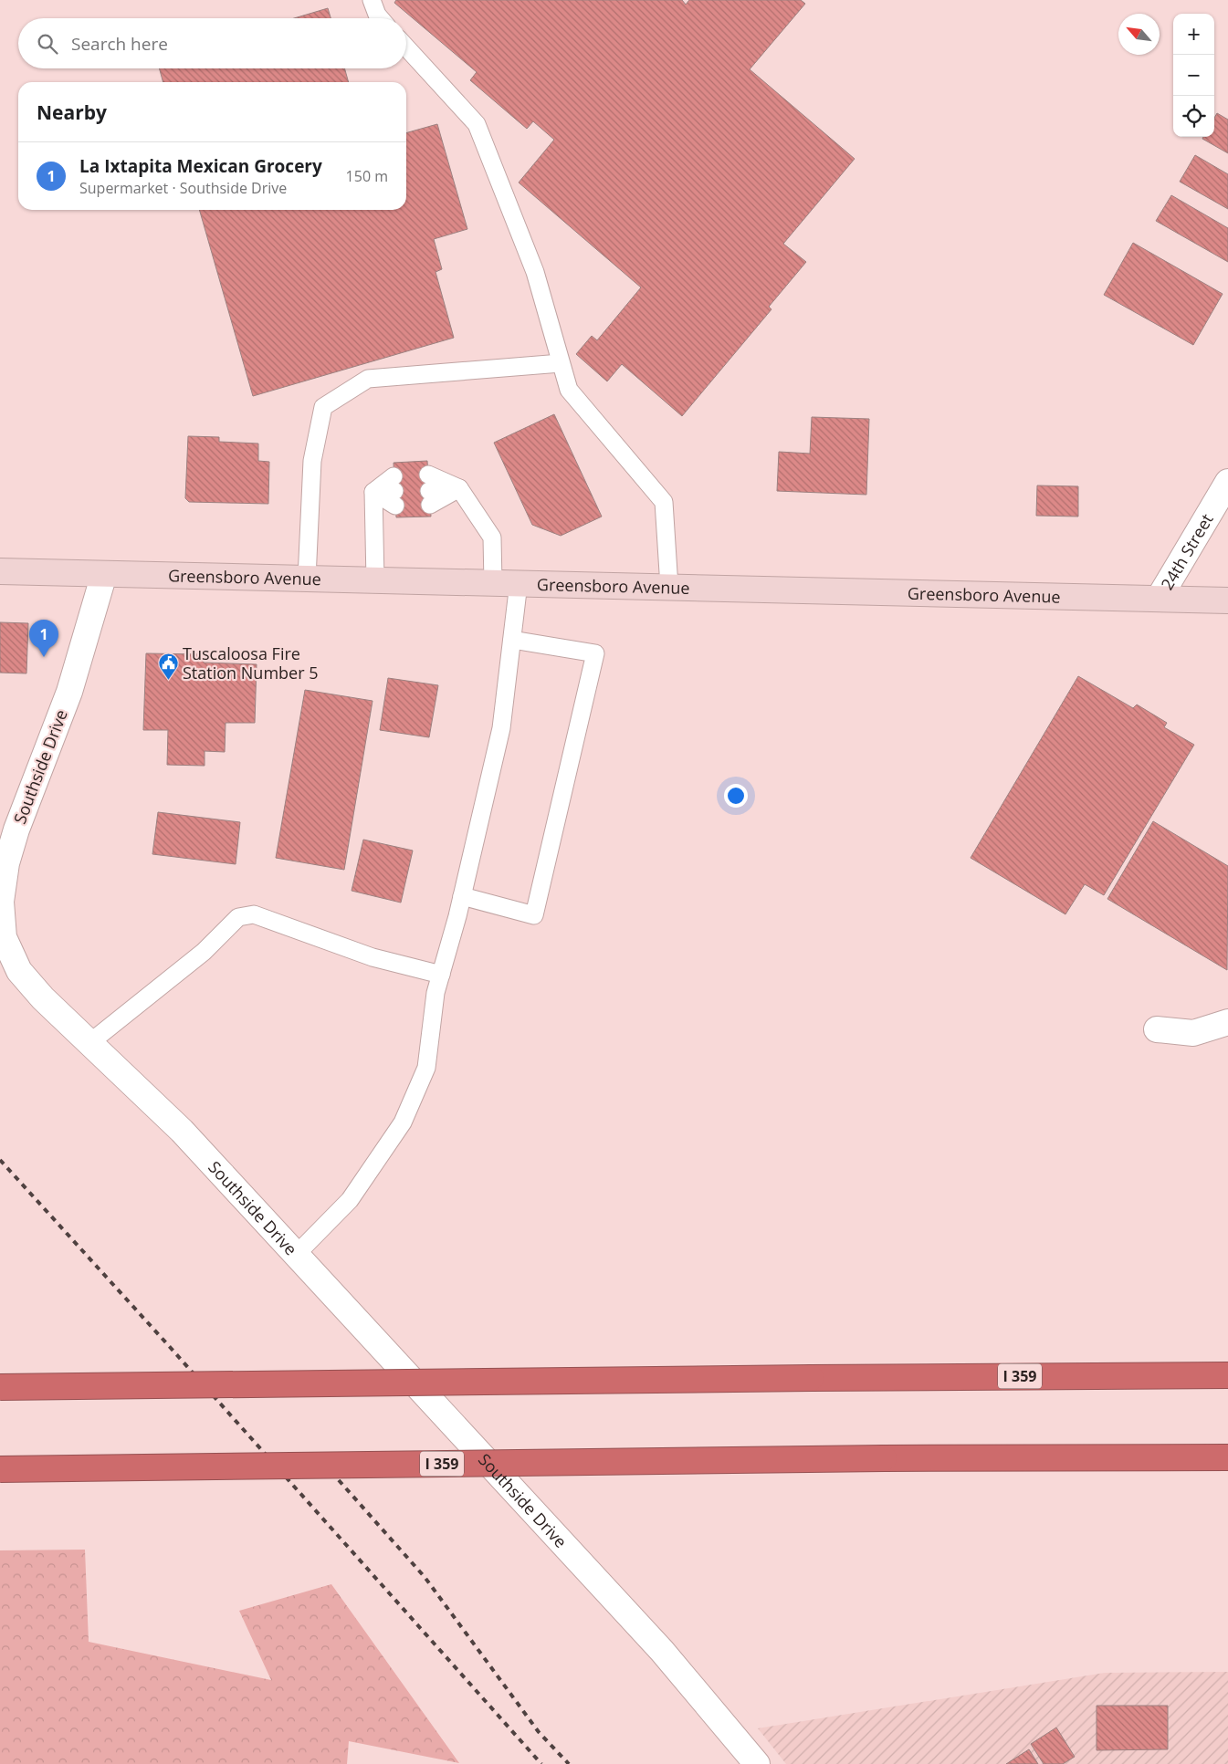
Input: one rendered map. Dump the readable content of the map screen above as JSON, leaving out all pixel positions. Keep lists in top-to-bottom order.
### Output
{
  "streets": {
    "highway": ["I 359"],
    "main road": ["Greensboro Avenue"],
    "street": ["24th Street", "Southside Drive"]
  },
  "crossings": [
    ["24th Street", "Greensboro Avenue"],
    ["Greensboro Avenue", "Southside Drive"]
  ],
  "places": {
    "public building": ["Tuscaloosa Fire Station Number 5"]
  },
  "north": "top left",
  "page": {
    "map_buttons": ["+", "−"],
    "search": "Search here",
    "heading": "Nearby",
    "list": [
      {
        "mark": "1",
        "name": "La Ixtapita Mexican Grocery",
        "note": "Supermarket · Southside Drive",
        "value": "150 m"
      }
    ],
    "pins": "1"
  }
}
